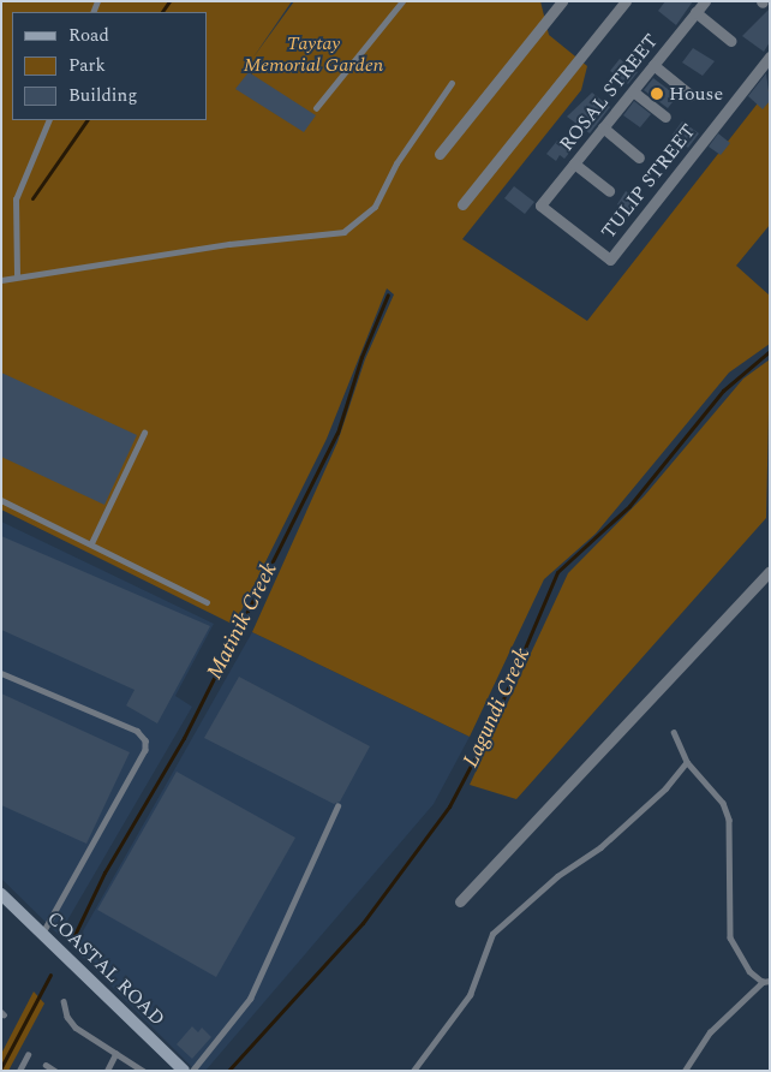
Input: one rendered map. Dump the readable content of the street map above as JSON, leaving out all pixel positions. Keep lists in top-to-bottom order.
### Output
{
  "streets": {
    "main road": ["COASTAL ROAD"],
    "street": ["ROSAL STREET", "TULIP STREET"]
  },
  "crossings": [
    ["ROSAL STREET", "TULIP STREET"]
  ],
  "water": ["Matinik Creek", "Lagundi Creek"],
  "parks": ["Taytay Memorial Garden"],
  "places": ["House"],
  "legend": ["Road", "Park", "Building"]
}
